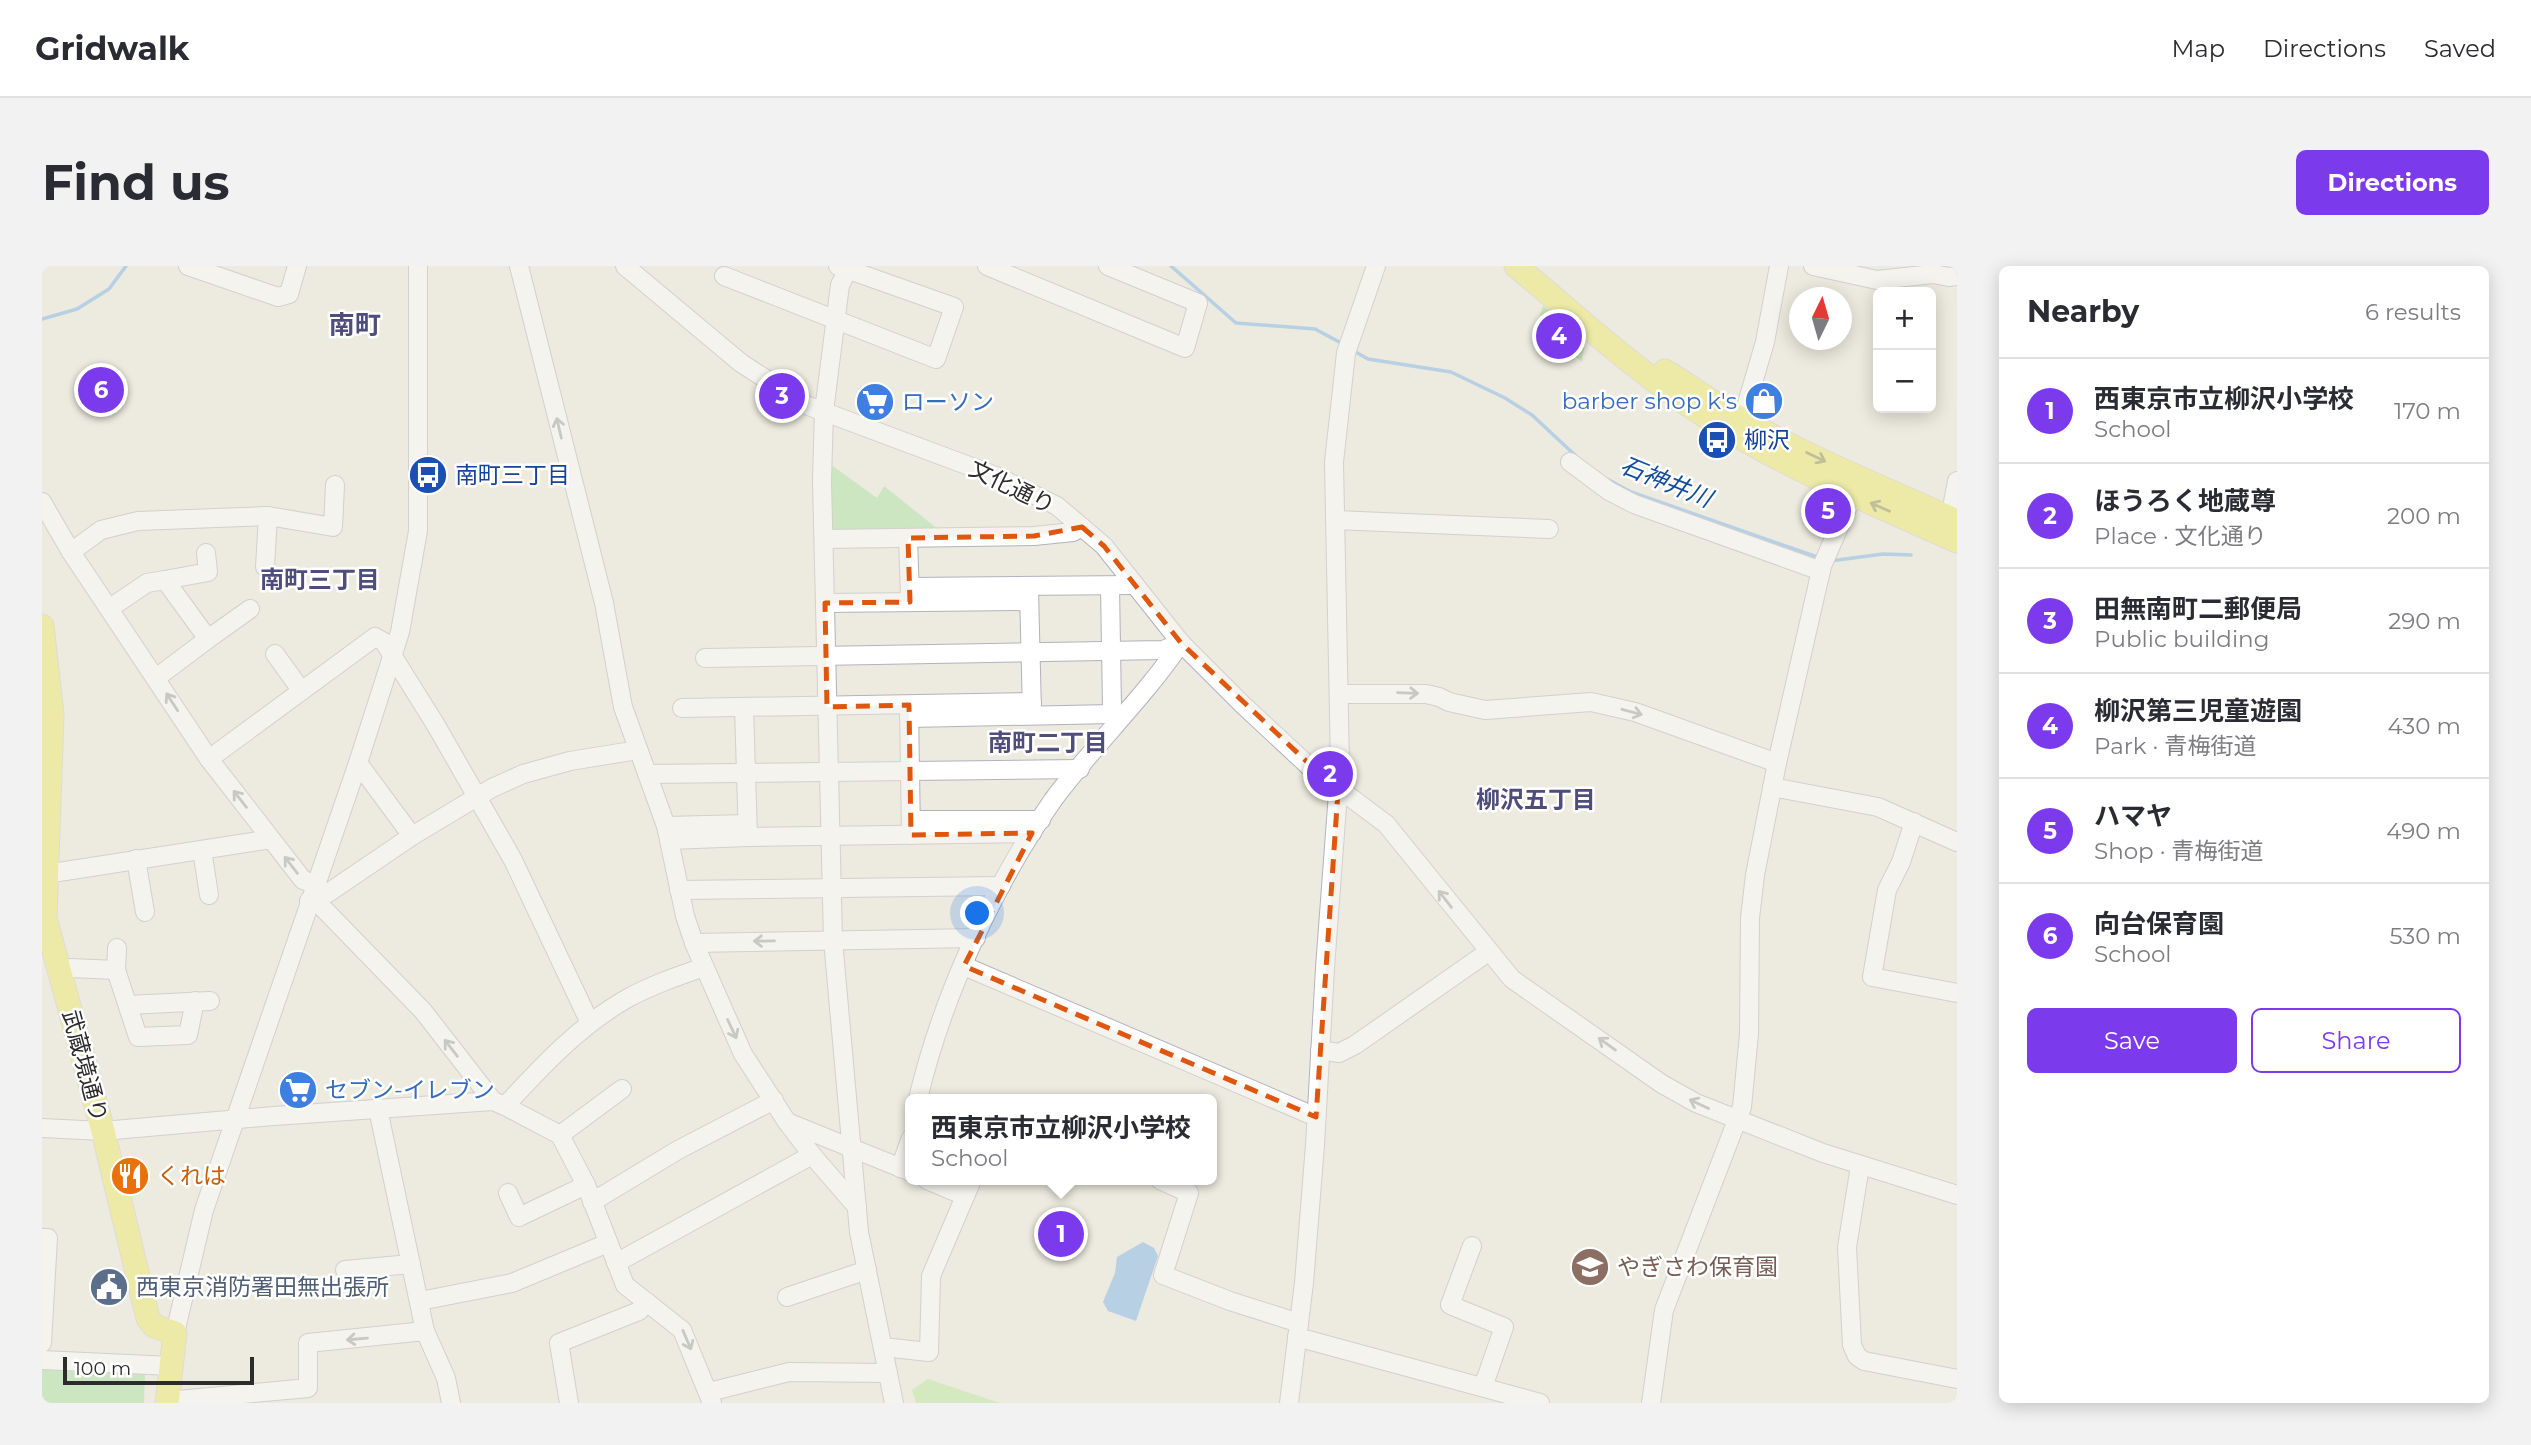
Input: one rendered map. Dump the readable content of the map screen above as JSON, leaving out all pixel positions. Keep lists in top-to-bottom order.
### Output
{
  "streets": {
    "main road": ["武蔵境通り"],
    "street": ["文化通り"]
  },
  "districts": [
    "南町",
    "南町三丁目",
    "南町二丁目",
    "柳沢五丁目"
  ],
  "water": ["石神井川"],
  "places": {
    "shop": ["barber shop k's"],
    "supermarket": ["ローソン", "セブン-イレブン"],
    "bus stop": ["柳沢", "南町三丁目"],
    "restaurant": ["くれは"],
    "school or university": ["やぎさわ保育園"],
    "public building": ["西東京消防署田無出張所"]
  },
  "scale_bar": "100 m",
  "north": "top",
  "page": {
    "header": "Gridwalk",
    "nav": ["Map", "Directions", "Saved"],
    "buttons": [
      "Directions",
      ["Save", "Share"]
    ],
    "title": "Find us",
    "heading": ["Nearby", "6 results"],
    "map_buttons": ["+", "−"],
    "pins": [
      "4",
      "6",
      "3",
      "5",
      "2",
      "1"
    ],
    "list": [
      {
        "mark": "1",
        "name": "西東京市立柳沢小学校",
        "note": "School",
        "value": "170 m"
      },
      {
        "mark": "2",
        "name": "ほうろく地蔵尊",
        "note": "Place · 文化通り",
        "value": "200 m"
      },
      {
        "mark": "3",
        "name": "田無南町二郵便局",
        "note": "Public building",
        "value": "290 m"
      },
      {
        "mark": "4",
        "name": "柳沢第三児童遊園",
        "note": "Park · 青梅街道",
        "value": "430 m"
      },
      {
        "mark": "5",
        "name": "ハマヤ",
        "note": "Shop · 青梅街道",
        "value": "490 m"
      },
      {
        "mark": "6",
        "name": "向台保育園",
        "note": "School",
        "value": "530 m"
      }
    ],
    "popup": ["西東京市立柳沢小学校", "School"],
    "scale": "100 m"
  }
}
